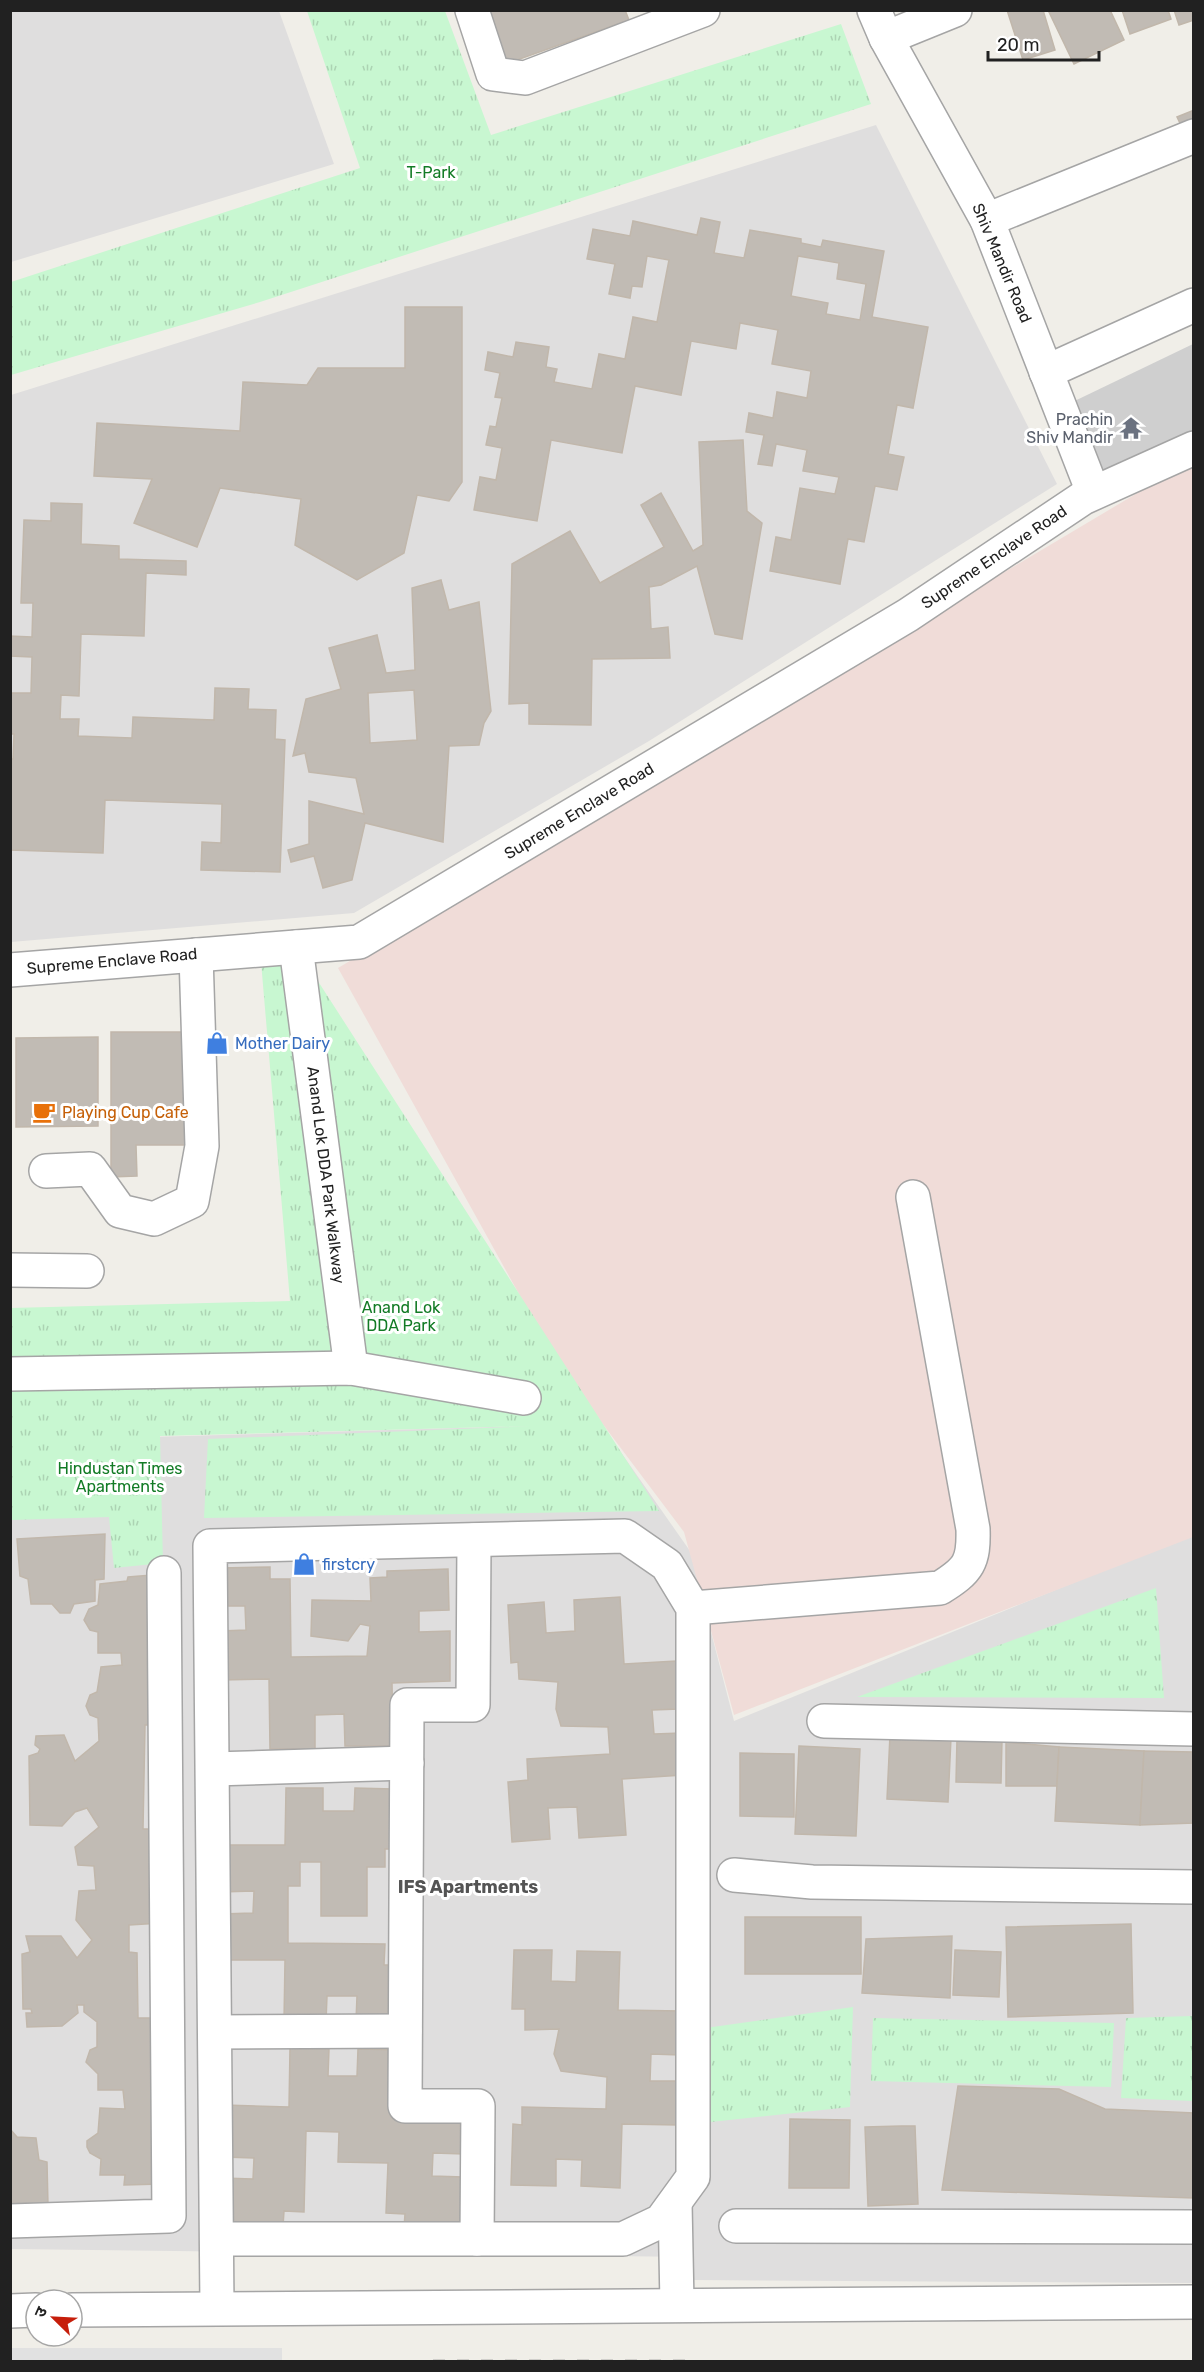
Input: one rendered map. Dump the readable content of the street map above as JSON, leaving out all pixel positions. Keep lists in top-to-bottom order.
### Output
{
  "streets": {
    "street": ["Shiv Mandir Road", "Supreme Enclave Road", "Anand Lok DDA Park Walkway"]
  },
  "crossings": [
    ["Shiv Mandir Road", "Supreme Enclave Road"],
    ["Supreme Enclave Road", "Anand Lok DDA Park Walkway"]
  ],
  "districts": ["IFS Apartments"],
  "parks": ["T-Park", "Anand Lok DDA Park", "Hindustan Times Apartments"],
  "places": {
    "temple": ["Prachin Shiv Mandir"],
    "shop": ["Mother Dairy", "firstcry"],
    "cafe": ["Playing Cup Cafe"]
  },
  "scale_bar": "20 m",
  "north": "top left"
}
